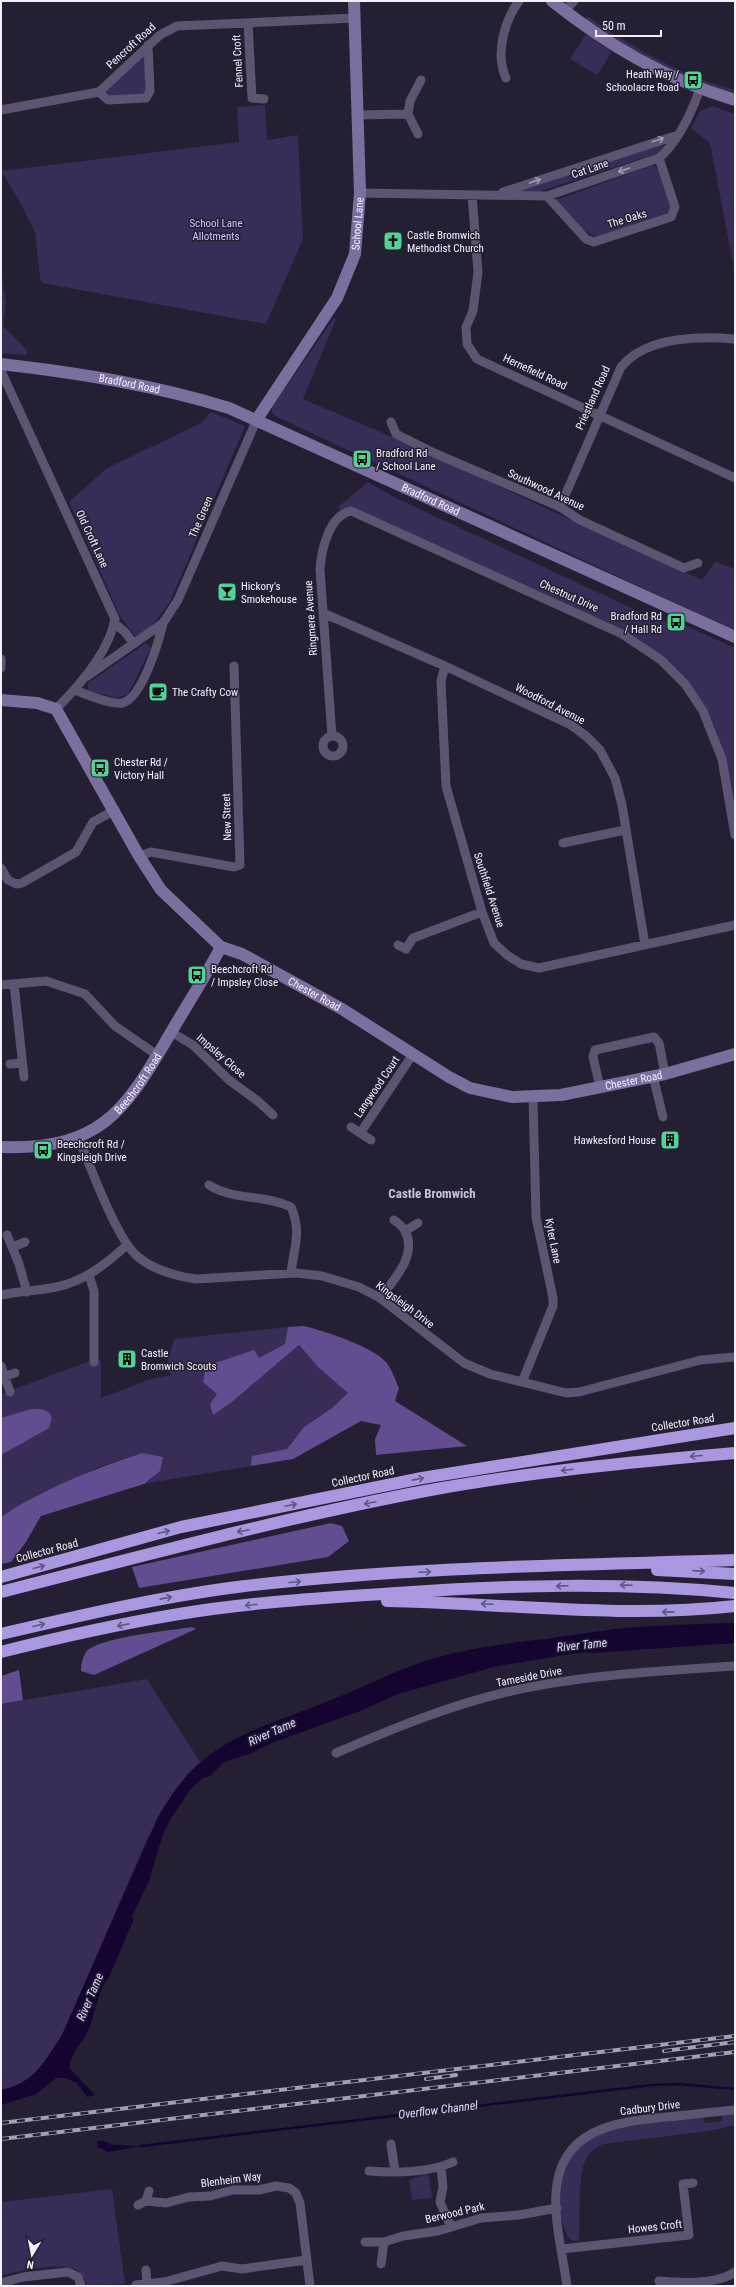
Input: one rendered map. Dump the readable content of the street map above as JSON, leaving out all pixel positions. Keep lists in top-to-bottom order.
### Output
{
  "streets": {
    "highway": ["Collector Road"],
    "main road": [
      "School Lane",
      "Bradford Road",
      "Chester Road",
      "Beechcroft Road"
    ],
    "street": [
      "Pencroft Road",
      "Fennel Croft",
      "Cat Lane",
      "The Oaks",
      "Hernefield Road",
      "Priestland Road",
      "Southwood Avenue",
      "The Green",
      "Old Croft Lane",
      "Chestnut Drive",
      "Ringmere Avenue",
      "Woodford Avenue",
      "New Street",
      "Southfield Avenue",
      "Impsley Close",
      "Langwood Court",
      "Kyter Lane",
      "Kingsleigh Drive",
      "Tameside Drive",
      "Cadbury Drive",
      "Blenheim Way",
      "Berwood Park",
      "Howes Croft"
    ]
  },
  "crossings": [
    ["Pencroft Road", "Fennel Croft"],
    ["Pencroft Road", "School Lane"],
    ["Cat Lane", "The Oaks"],
    ["Cat Lane", "School Lane"],
    ["Cat Lane", "Hernefield Road"],
    ["School Lane", "Bradford Road"],
    ["School Lane", "The Green"],
    ["Hernefield Road", "Priestland Road"],
    ["Bradford Road", "The Green"],
    ["Priestland Road", "Southwood Avenue"],
    ["Chestnut Drive", "Ringmere Avenue"],
    ["Ringmere Avenue", "Woodford Avenue"],
    ["Woodford Avenue", "Southfield Avenue"],
    ["New Street", "Chester Road"],
    ["Chester Road", "Beechcroft Road"],
    ["Chester Road", "Langwood Court"],
    ["Chester Road", "Kyter Lane"],
    ["Impsley Close", "Beechcroft Road"],
    ["Beechcroft Road", "Kingsleigh Drive"],
    ["Kyter Lane", "Kingsleigh Drive"],
    ["Cadbury Drive", "Berwood Park"],
    ["Cadbury Drive", "Howes Croft"]
  ],
  "districts": ["Castle Bromwich"],
  "water": ["River Tame", "Overflow Channel"],
  "parks": ["School Lane Allotments"],
  "places": {
    "bus stop": [
      "Heath Way / Schoolacre Road",
      "Bradford Rd / School Lane",
      "Bradford Rd / Hall Rd",
      "Chester Rd / Victory Hall",
      "Beechcroft Rd / Impsley Close",
      "Beechcroft Rd / Kingsleigh Drive"
    ],
    "church": ["Castle Bromwich Methodist Church"],
    "bar": ["Hickory's Smokehouse"],
    "cafe": ["The Crafty Cow"],
    "building": ["Hawkesford House", "Castle Bromwich Scouts"]
  },
  "scale_bar": "50 m",
  "north": "bottom"
}
